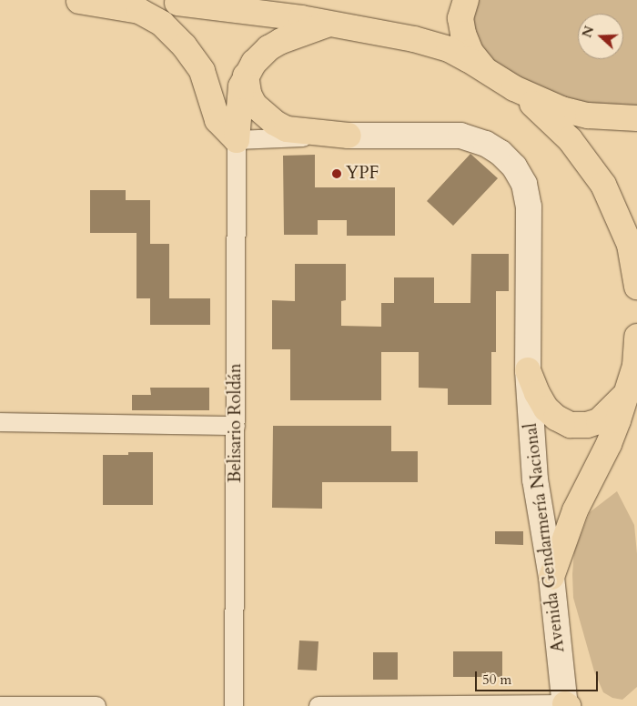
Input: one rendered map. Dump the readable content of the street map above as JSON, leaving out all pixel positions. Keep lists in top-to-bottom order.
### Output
{
  "streets": {
    "main road": ["Avenida Gendarmería Nacional"],
    "street": ["Belisario Roldán"]
  },
  "places": ["YPF"],
  "scale_bar": "50 m",
  "north": "left"
}
